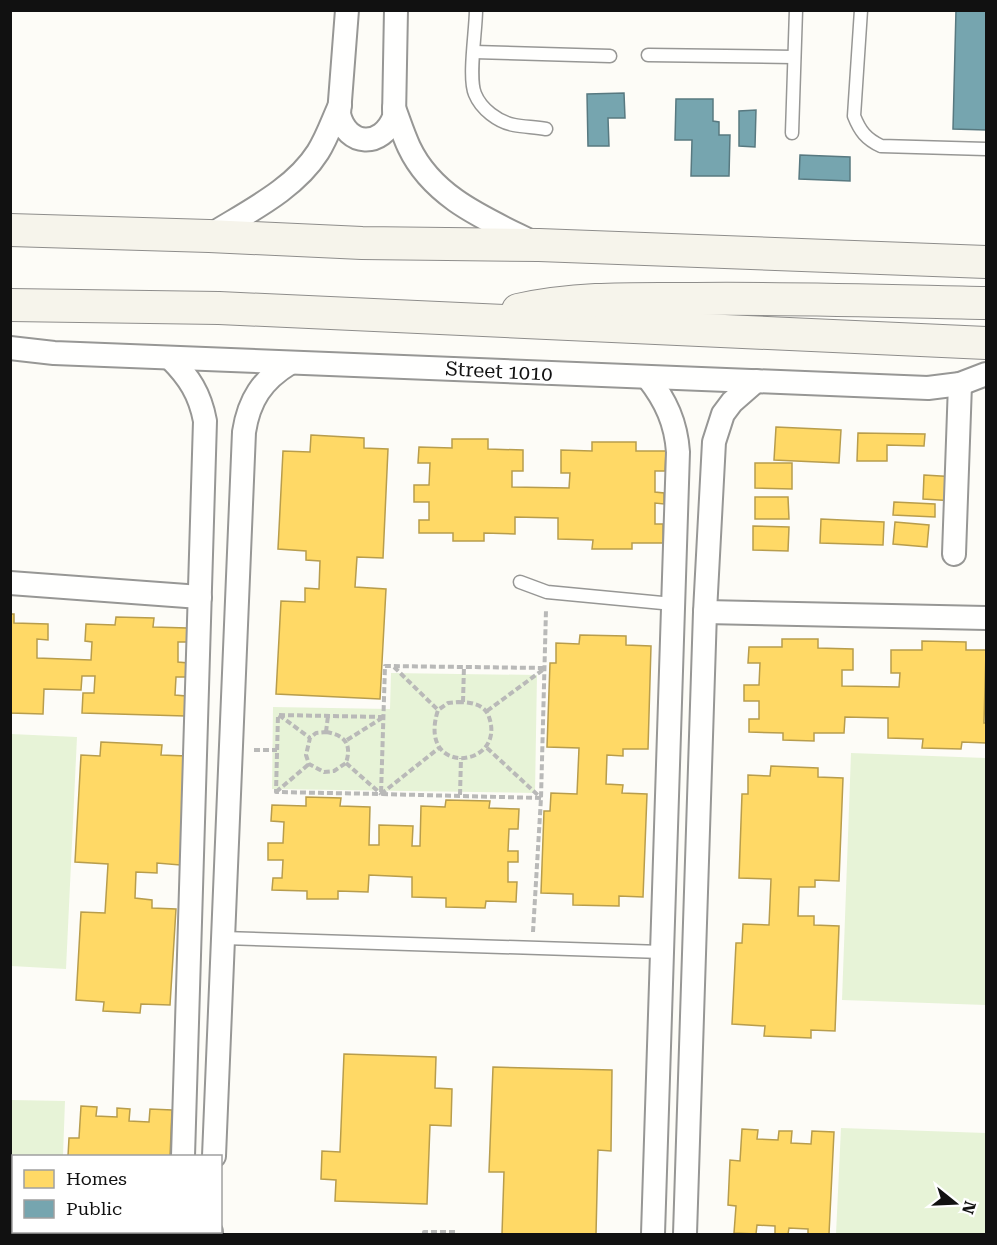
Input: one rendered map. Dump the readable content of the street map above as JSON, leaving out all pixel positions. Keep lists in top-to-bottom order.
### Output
{
  "streets": {
    "street": ["Street 1010"]
  },
  "legend": ["Homes", "Public"],
  "north": "right"
}
